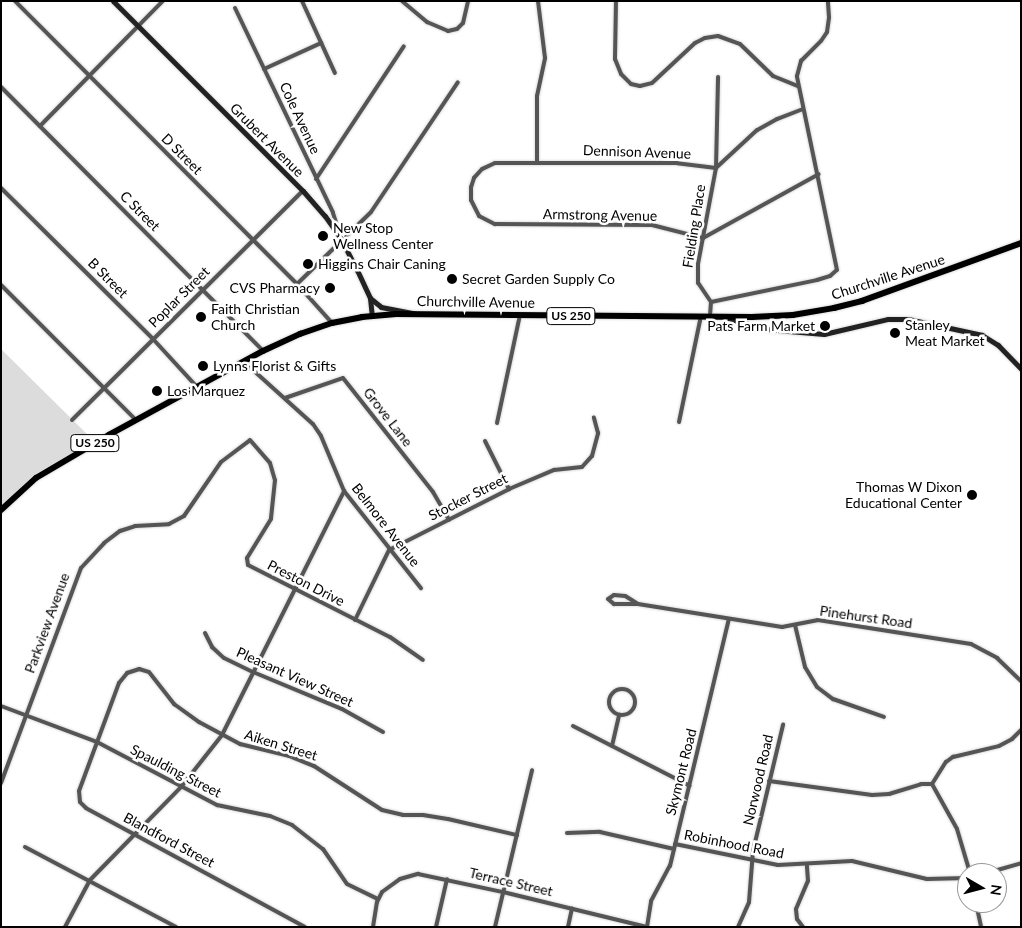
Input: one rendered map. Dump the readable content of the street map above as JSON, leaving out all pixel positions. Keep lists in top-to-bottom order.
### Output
{
  "streets": {
    "main road": ["Churchville Avenue", "US 250"],
    "street": [
      "Cole Avenue",
      "Grubert Avenue",
      "Dennison Avenue",
      "D Street",
      "C Street",
      "Armstrong Avenue",
      "Fielding Place",
      "B Street",
      "Poplar Street",
      "Grove Lane",
      "Stocker Street",
      "Belmore Avenue",
      "Preston Drive",
      "Pinehurst Road",
      "Parkview Avenue",
      "Pleasant View Street",
      "Aiken Street",
      "Spaulding Street",
      "Skymont Road",
      "Norwood Road",
      "Blandford Street",
      "Robinhood Road",
      "Terrace Street"
    ]
  },
  "crossings": [
    ["Cole Avenue", "Grubert Avenue"],
    ["Grubert Avenue", "Churchville Avenue"],
    ["Grubert Avenue", "Poplar Street"],
    ["Dennison Avenue", "Armstrong Avenue"],
    ["Dennison Avenue", "Fielding Place"],
    ["D Street", "Churchville Avenue"],
    ["D Street", "Poplar Street"],
    ["C Street", "Churchville Avenue"],
    ["C Street", "Poplar Street"],
    ["Armstrong Avenue", "Fielding Place"],
    ["Churchville Avenue", "B Street"],
    ["Churchville Avenue", "Belmore Avenue"],
    ["B Street", "Poplar Street"],
    ["Grove Lane", "Stocker Street"],
    ["Grove Lane", "Belmore Avenue"],
    ["Stocker Street", "Belmore Avenue"],
    ["Preston Drive", "Parkview Avenue"],
    ["Pinehurst Road", "Skymont Road"],
    ["Parkview Avenue", "Spaulding Street"],
    ["Aiken Street", "Spaulding Street"],
    ["Aiken Street", "Blandford Street"],
    ["Spaulding Street", "Blandford Street"],
    ["Spaulding Street", "Terrace Street"],
    ["Skymont Road", "Robinhood Road"],
    ["Skymont Road", "Terrace Street"],
    ["Norwood Road", "Robinhood Road"]
  ],
  "places": [
    "New Stop Wellness Center",
    "Higgins Chair Caning",
    "Secret Garden Supply Co",
    "CVS Pharmacy",
    "Faith Christian Church",
    "Pats Farm Market",
    "Stanley Meat Market",
    "Lynns Florist & Gifts",
    "Los Marquez",
    "Thomas W Dixon Educational Center"
  ],
  "north": "right"
}
